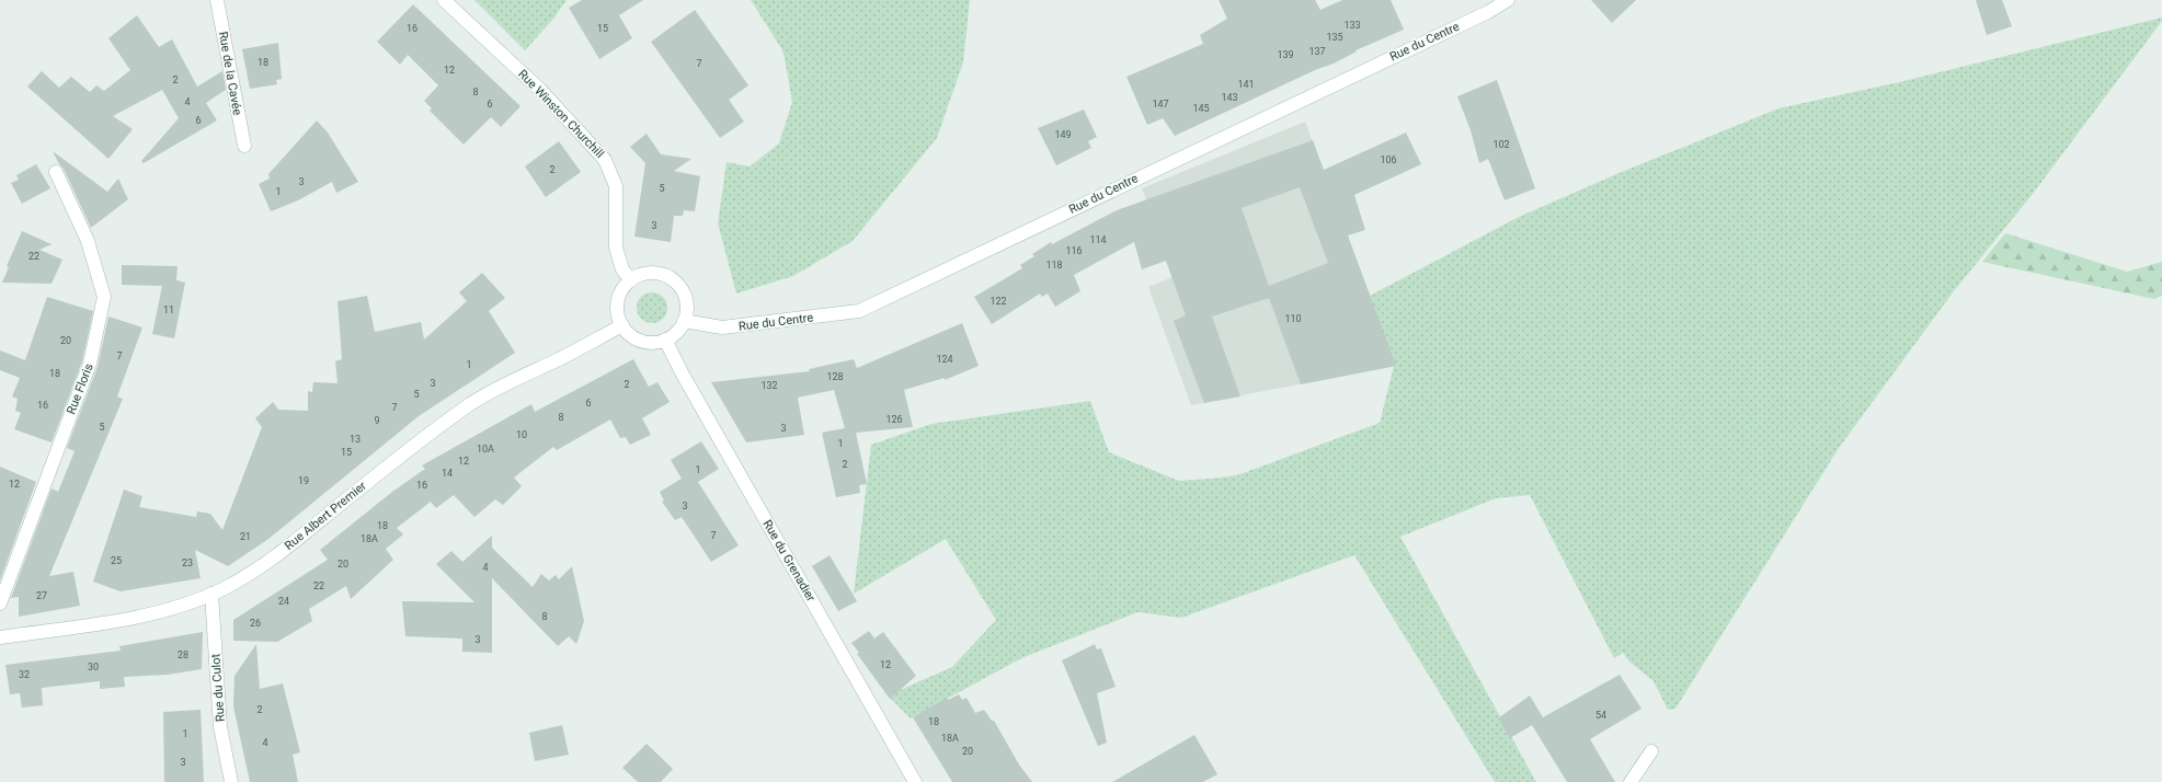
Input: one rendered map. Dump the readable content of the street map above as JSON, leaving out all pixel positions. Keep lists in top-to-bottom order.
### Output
{
  "streets": {
    "street": [
      "Rue du Centre",
      "Rue de la Cavée",
      "Rue Winston Churchill",
      "Rue Floris",
      "Rue Albert Premier",
      "Rue du Grenadier",
      "Rue du Culot"
    ]
  },
  "crossings": [
    ["Rue du Centre", "Rue Winston Churchill"],
    ["Rue du Centre", "Rue Albert Premier"],
    ["Rue du Centre", "Rue du Grenadier"],
    ["Rue Winston Churchill", "Rue Albert Premier"],
    ["Rue Winston Churchill", "Rue du Grenadier"],
    ["Rue Albert Premier", "Rue du Grenadier"],
    ["Rue Albert Premier", "Rue du Culot"]
  ],
  "house_numbers": [
    "133",
    "16",
    "15",
    "135",
    "137",
    "139",
    "18",
    "7",
    "12",
    "2",
    "141",
    "8",
    "143",
    "4",
    "6",
    "147",
    "145",
    "6",
    "149",
    "102",
    "106",
    "2",
    "3",
    "5",
    "1",
    "3",
    "114",
    "116",
    "22",
    "118",
    "122",
    "11",
    "110",
    "20",
    "7",
    "124",
    "1",
    "18",
    "128",
    "3",
    "2",
    "132",
    "5",
    "6",
    "16",
    "7",
    "8",
    "126",
    "9",
    "5",
    "3",
    "10",
    "13",
    "1",
    "10A",
    "15",
    "12",
    "2",
    "1",
    "14",
    "19",
    "12",
    "16",
    "3",
    "18",
    "7",
    "21",
    "18A",
    "25",
    "23",
    "20",
    "4",
    "22",
    "27",
    "24",
    "8",
    "26",
    "3",
    "28",
    "12",
    "30",
    "32",
    "2",
    "54",
    "18",
    "1",
    "18A",
    "4",
    "20",
    "3"
  ]
}
